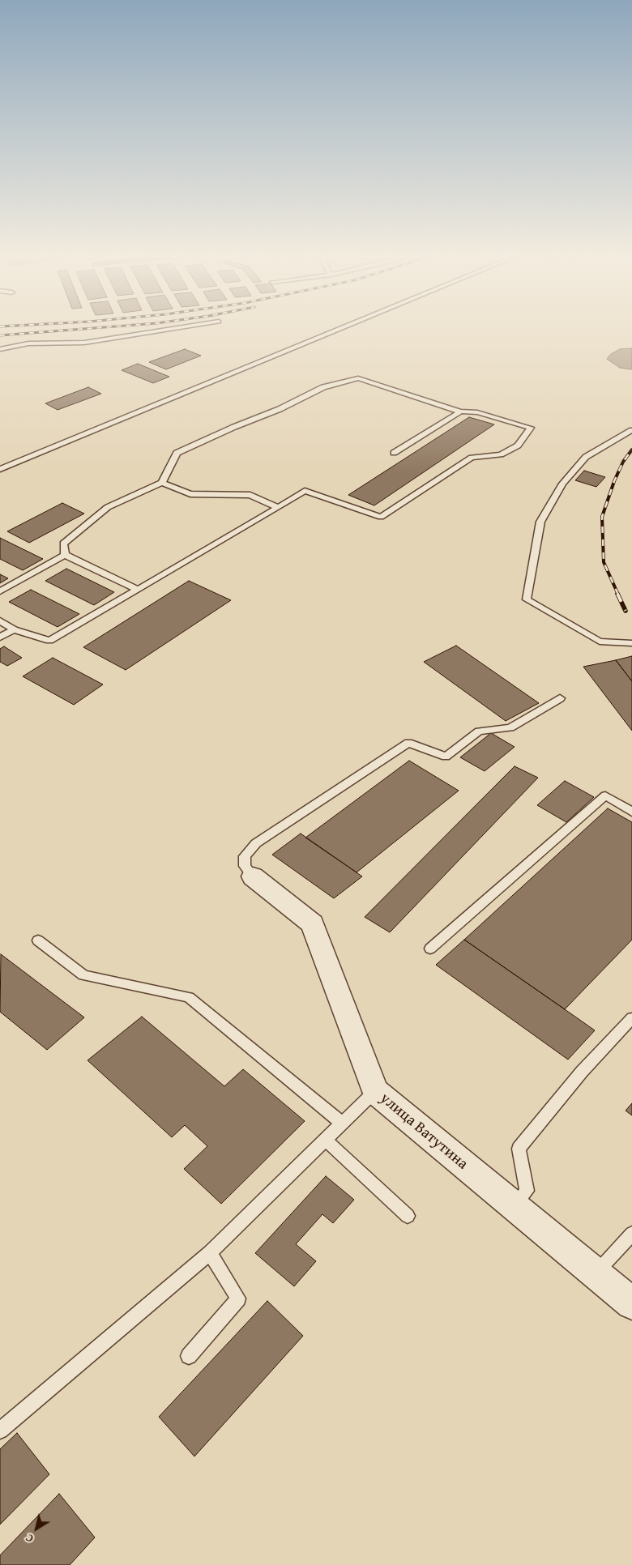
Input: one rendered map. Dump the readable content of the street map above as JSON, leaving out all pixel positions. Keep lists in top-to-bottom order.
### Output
{
  "streets": {
    "street": ["улица Ватутина"]
  },
  "north": "bottom left"
}
